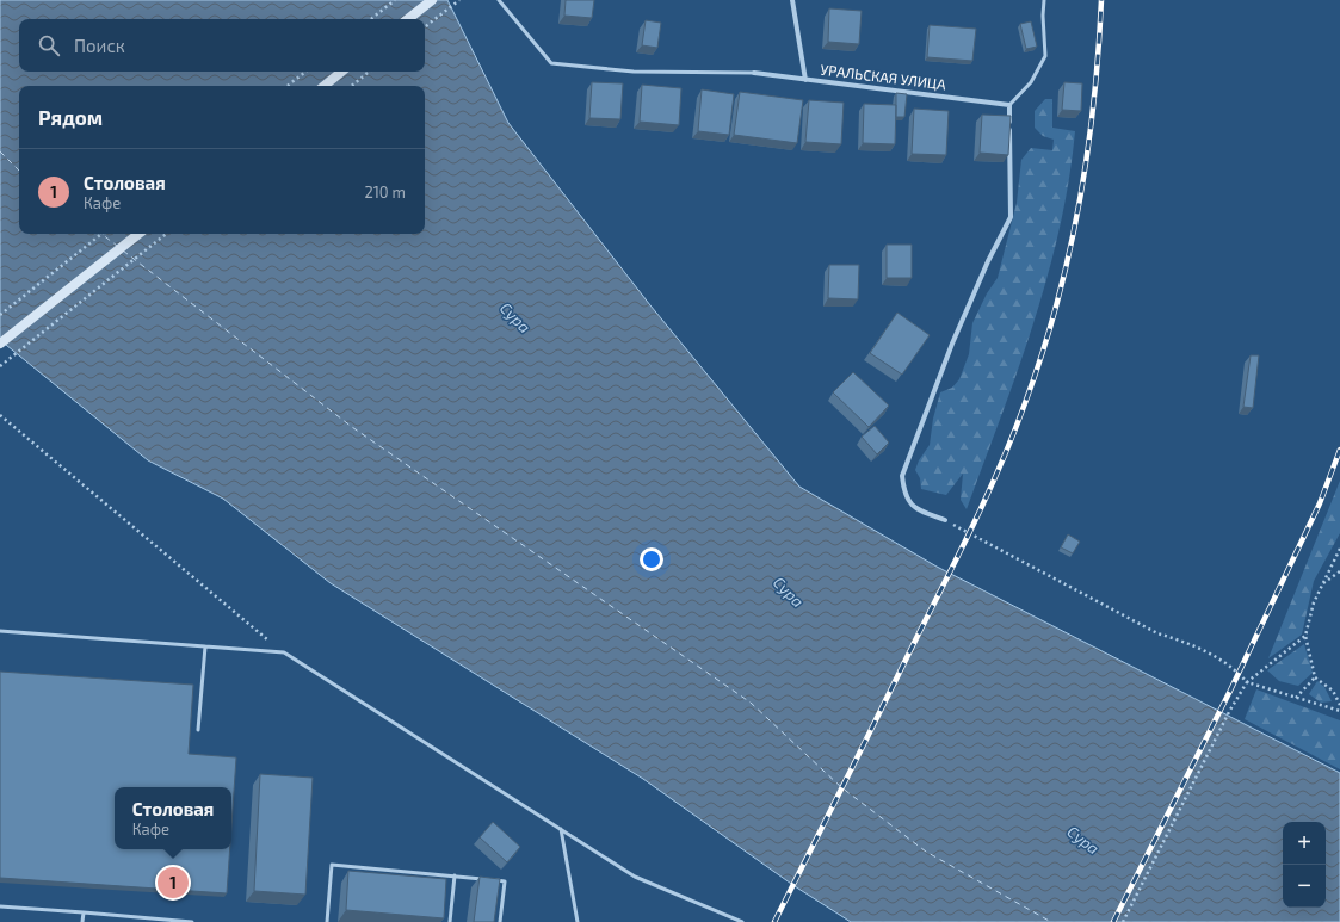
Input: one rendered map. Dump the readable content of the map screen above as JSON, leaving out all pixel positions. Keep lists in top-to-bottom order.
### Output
{
  "streets": {
    "street": ["УРАЛЬСКАЯ УЛИЦА"]
  },
  "water": ["Сура"],
  "page": {
    "search": "Поиск",
    "heading": "Рядом",
    "list": [
      {
        "mark": "1",
        "name": "Столовая",
        "note": "Кафе",
        "value": "210 m"
      }
    ],
    "popup": ["Столовая", "Кафе"],
    "map_buttons": ["+", "−"],
    "pins": "1"
  }
}
